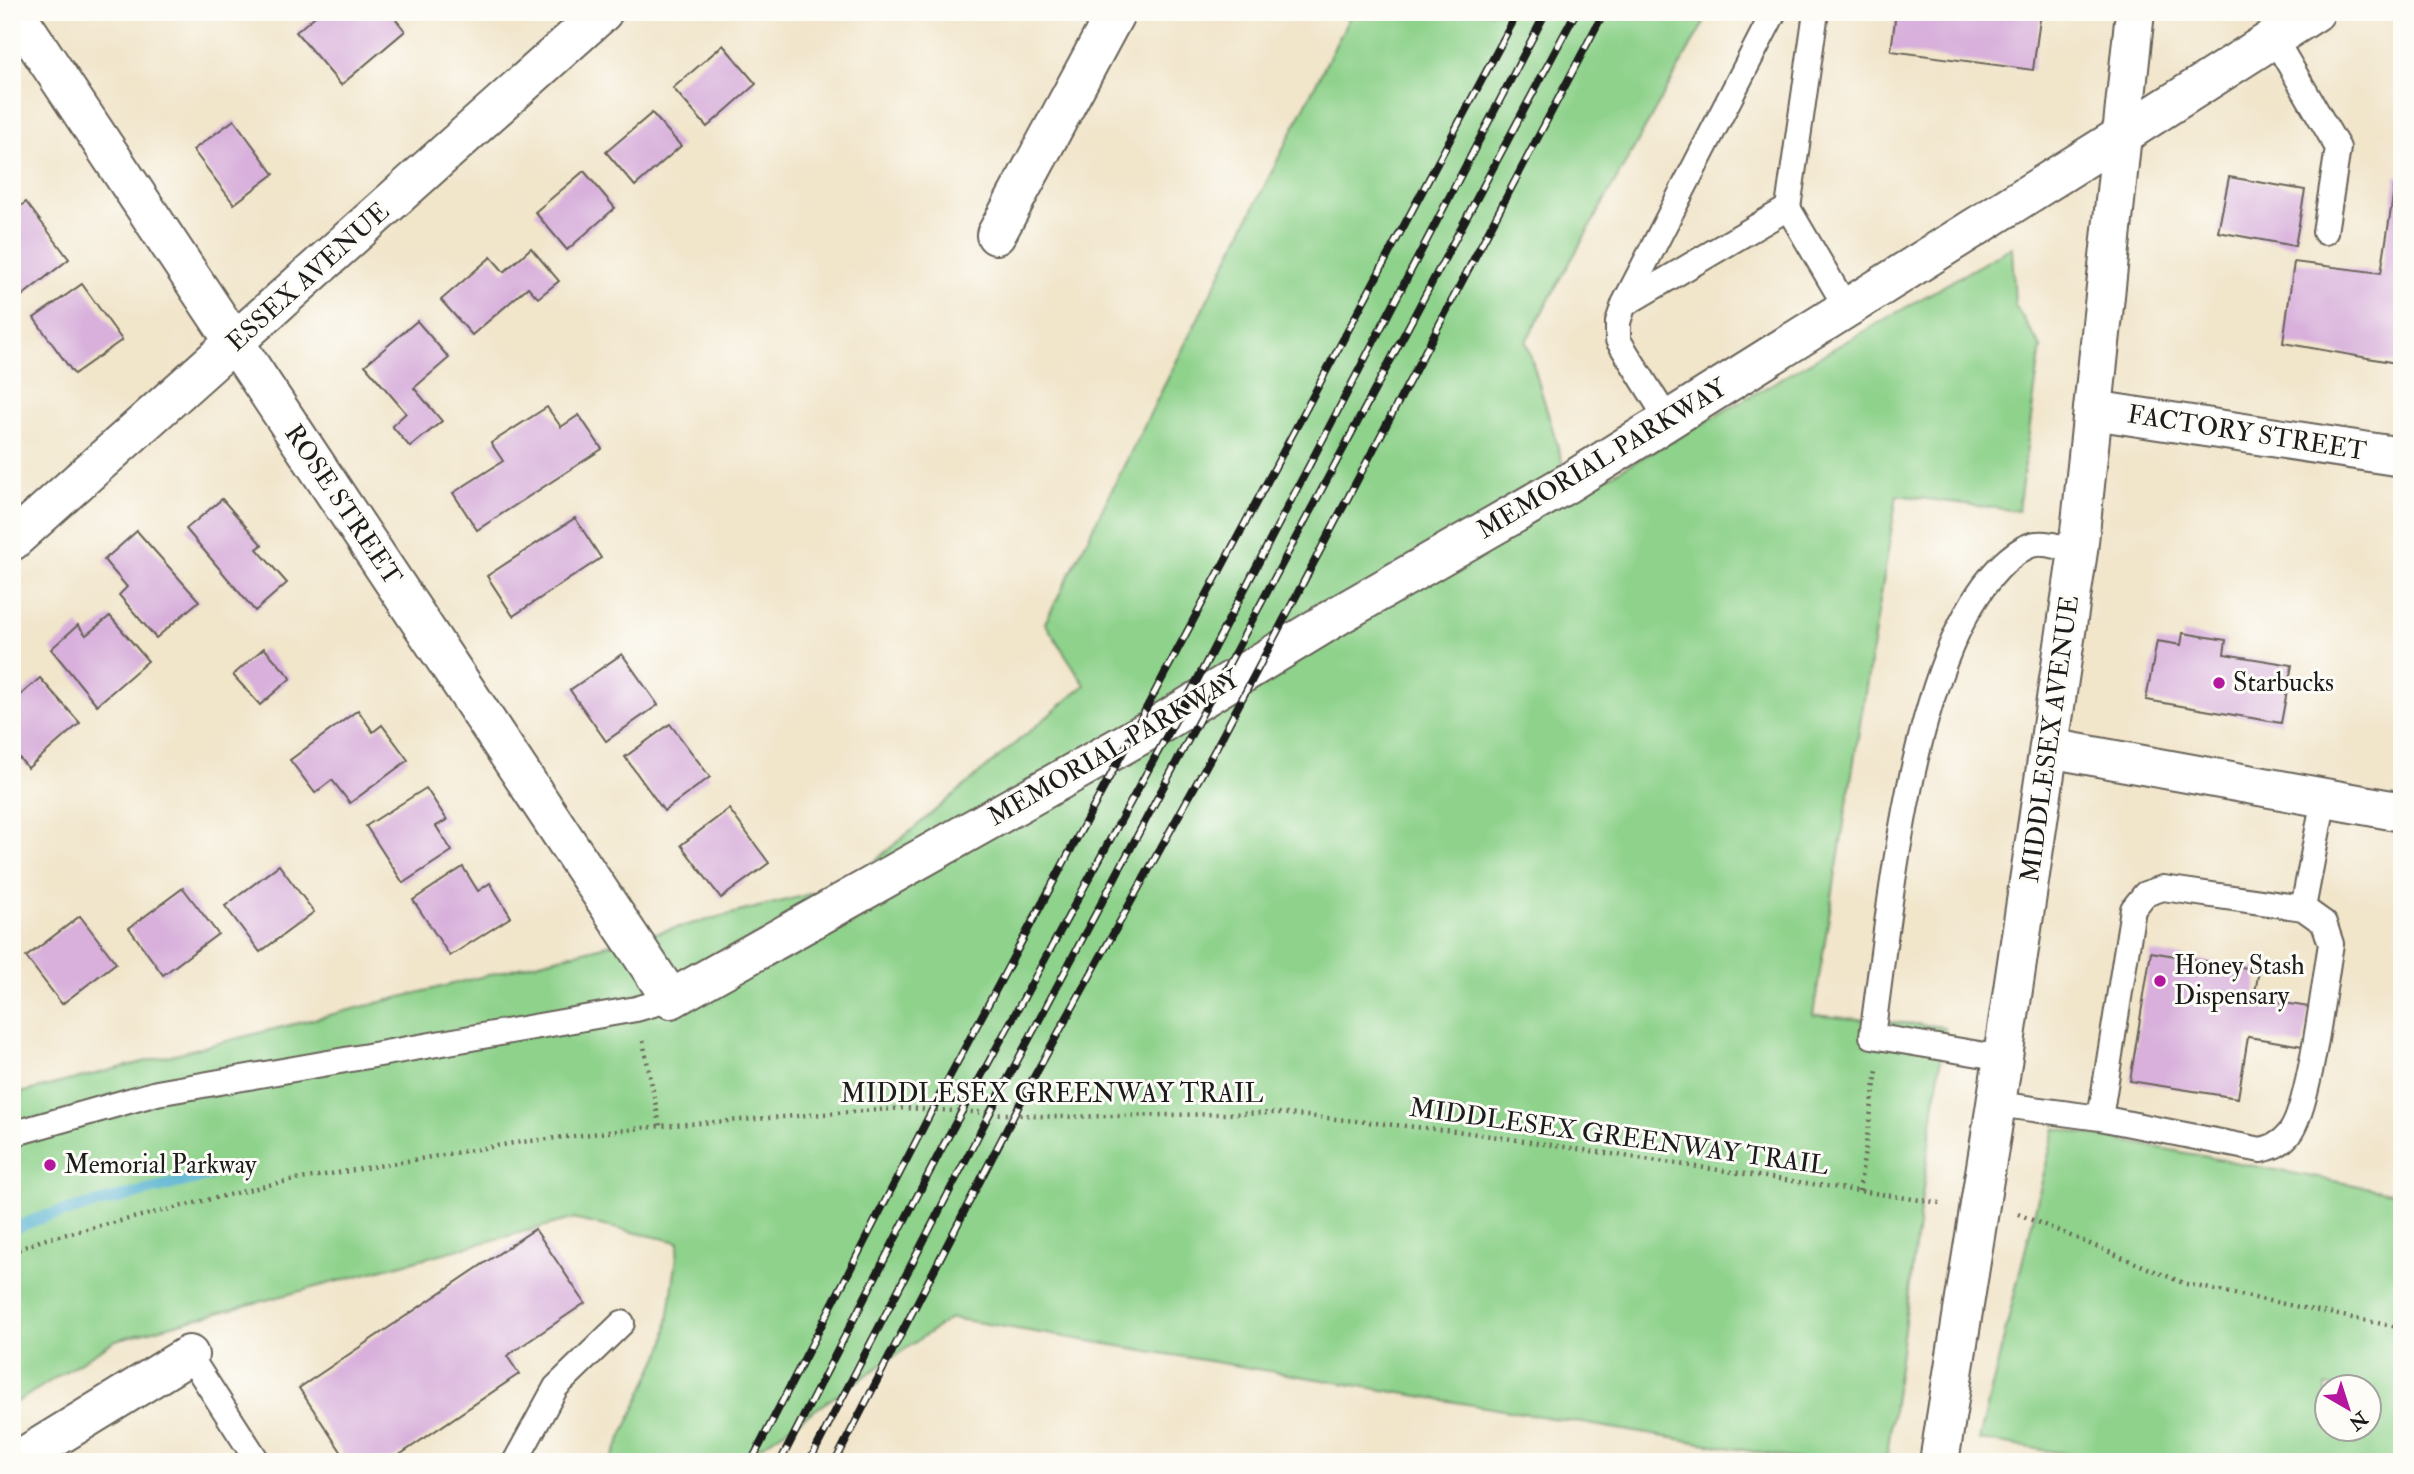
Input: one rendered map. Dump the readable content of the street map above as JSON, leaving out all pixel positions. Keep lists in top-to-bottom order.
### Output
{
  "streets": {
    "street": [
      "ESSEX AVENUE",
      "FACTORY STREET",
      "MEMORIAL PARKWAY",
      "ROSE STREET",
      "MIDDLESEX AVENUE"
    ],
    "path": ["MIDDLESEX GREENWAY TRAIL"]
  },
  "crossings": [
    ["ESSEX AVENUE", "ROSE STREET"],
    ["FACTORY STREET", "MIDDLESEX AVENUE"],
    ["MEMORIAL PARKWAY", "ROSE STREET"],
    ["MEMORIAL PARKWAY", "MIDDLESEX AVENUE"]
  ],
  "places": ["Starbucks", "Honey Stash Dispensary", "Memorial Parkway"],
  "north": "bottom right"
}
